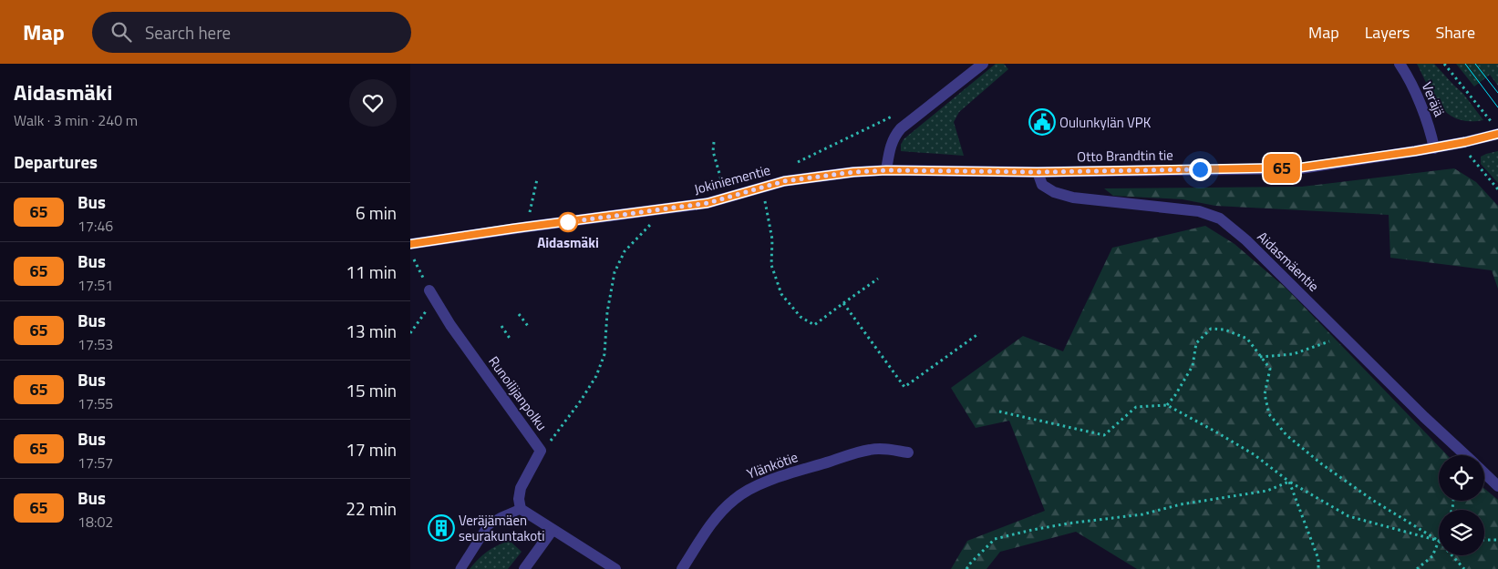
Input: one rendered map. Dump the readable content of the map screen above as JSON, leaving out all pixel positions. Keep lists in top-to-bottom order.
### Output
{
  "streets": {
    "street": [
      "Veräjä",
      "Otto Brandtin tie",
      "Jokiniementie",
      "Aidasmäentie",
      "Runoilijanpolku",
      "Ylänkötie"
    ]
  },
  "crossings": [
    ["Veräjä", "Otto Brandtin tie"],
    ["Otto Brandtin tie", "Jokiniementie"],
    ["Otto Brandtin tie", "Aidasmäentie"]
  ],
  "places": {
    "public building": ["Oulunkylän VPK"],
    "other": ["Aidasmäki"],
    "building": ["Veräjämäen seurakuntakoti"]
  },
  "lines": ["bus line 65"],
  "page": {
    "header": "Map",
    "search": "Search here",
    "nav": ["Map", "Layers", "Share"],
    "heading": [
      ["Aidasmäki", "Walk · 3 min · 240 m"],
      "Departures"
    ],
    "on_map": "65",
    "list": [
      {
        "mark": "65",
        "name": "Bus",
        "note": "17:46",
        "value": "6 min"
      },
      {
        "mark": "65",
        "name": "Bus",
        "note": "17:51",
        "value": "11 min"
      },
      {
        "mark": "65",
        "name": "Bus",
        "note": "17:53",
        "value": "13 min"
      },
      {
        "mark": "65",
        "name": "Bus",
        "note": "17:55",
        "value": "15 min"
      },
      {
        "mark": "65",
        "name": "Bus",
        "note": "17:57",
        "value": "17 min"
      },
      {
        "mark": "65",
        "name": "Bus",
        "note": "18:02",
        "value": "22 min"
      }
    ]
  }
}
